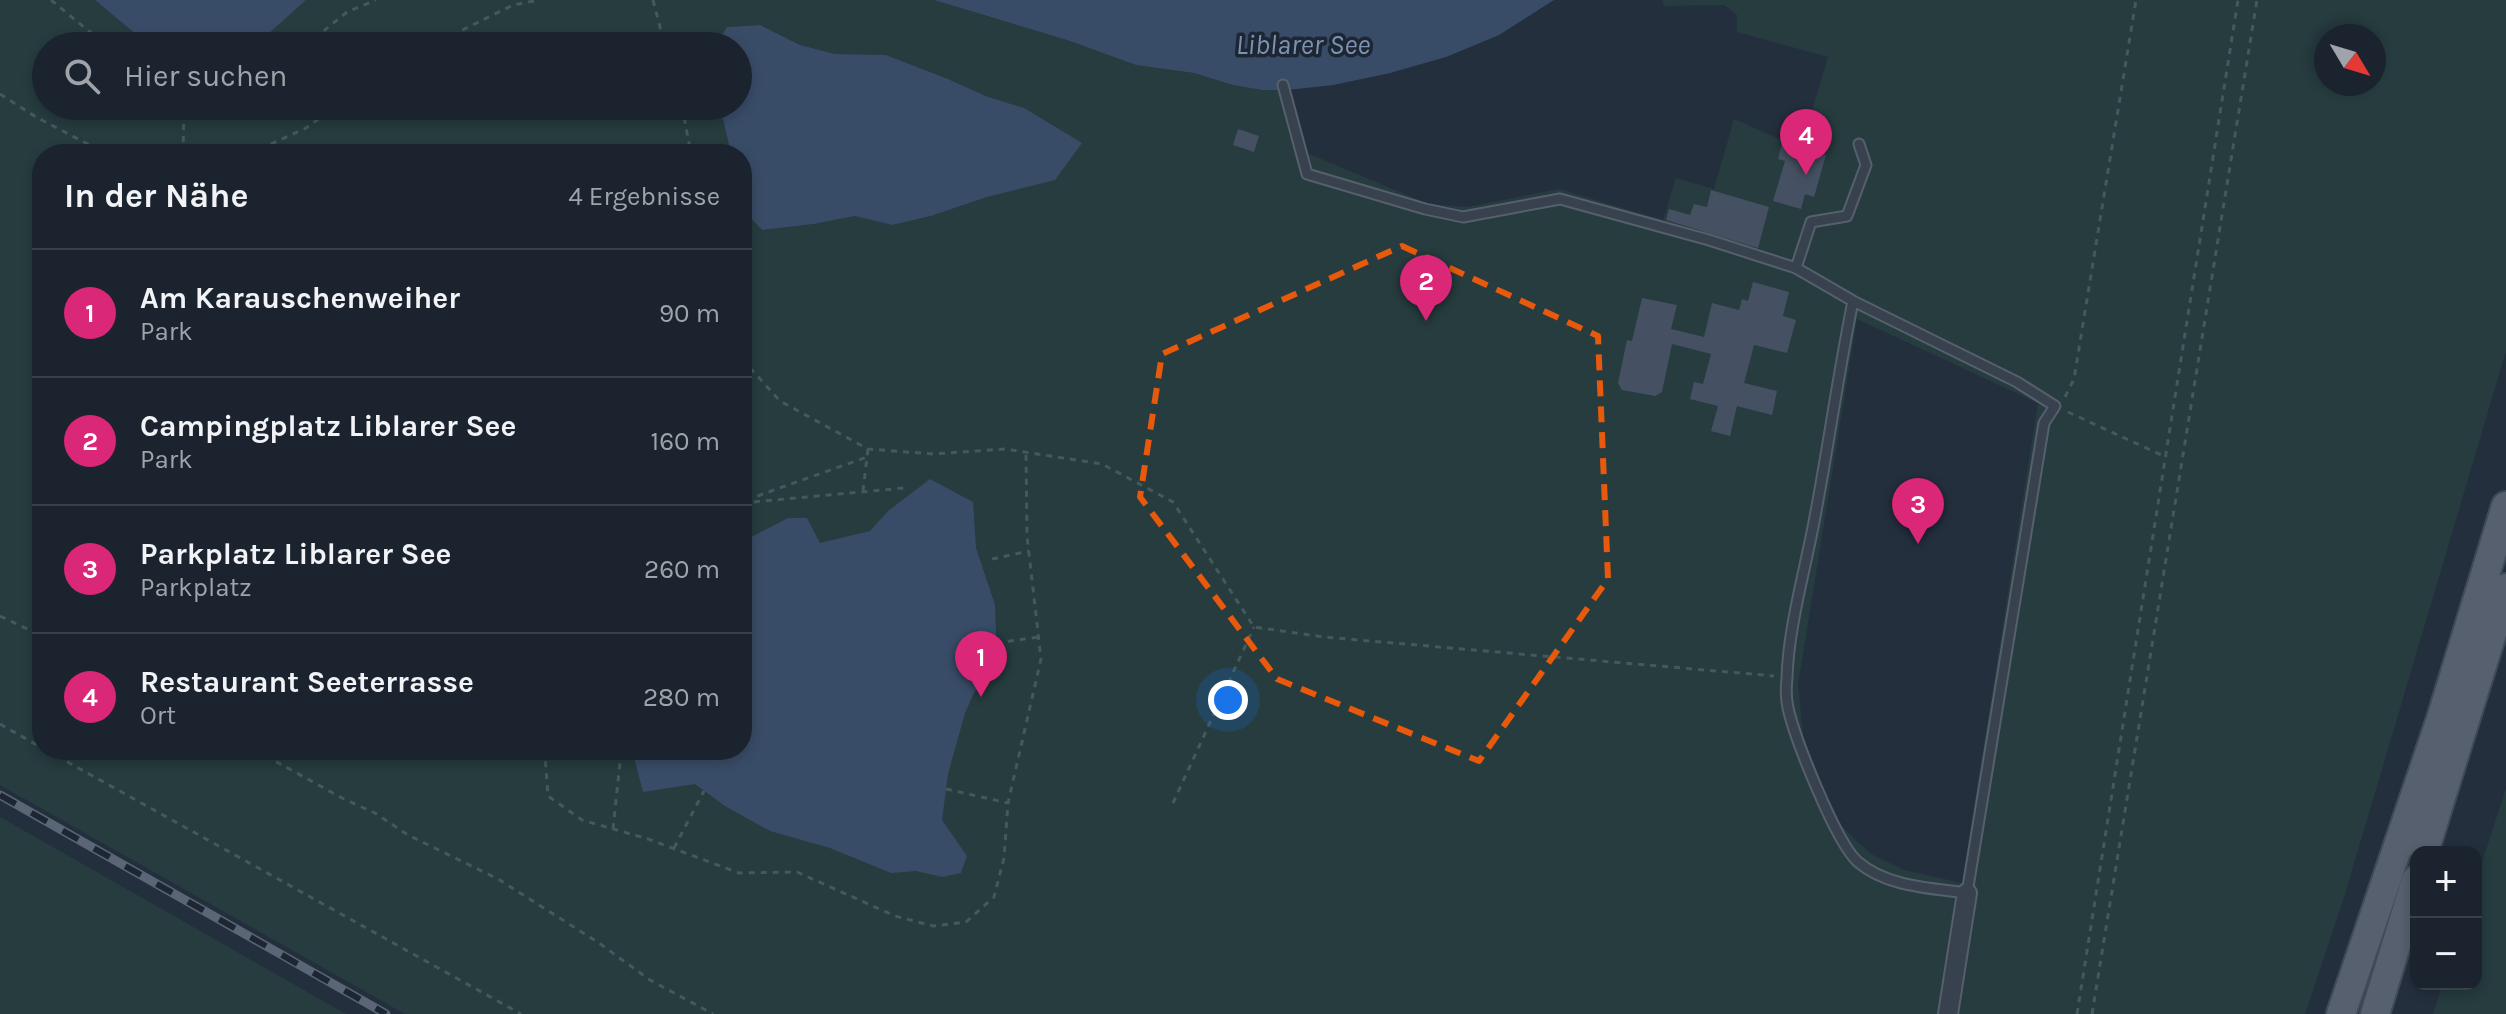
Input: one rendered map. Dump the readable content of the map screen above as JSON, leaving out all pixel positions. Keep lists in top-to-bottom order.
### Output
{
  "water": ["Liblarer See"],
  "north": "bottom right",
  "page": {
    "search": "Hier suchen",
    "pins": [
      "4",
      "2",
      "3",
      "1"
    ],
    "heading": ["In der Nähe", "4 Ergebnisse"],
    "list": [
      {
        "mark": "1",
        "name": "Am Karauschenweiher",
        "note": "Park",
        "value": "90 m"
      },
      {
        "mark": "2",
        "name": "Campingplatz Liblarer See",
        "note": "Park",
        "value": "160 m"
      },
      {
        "mark": "3",
        "name": "Parkplatz Liblarer See",
        "note": "Parkplatz",
        "value": "260 m"
      },
      {
        "mark": "4",
        "name": "Restaurant Seeterrasse",
        "note": "Ort",
        "value": "280 m"
      }
    ],
    "map_buttons": ["+", "−"]
  }
}
